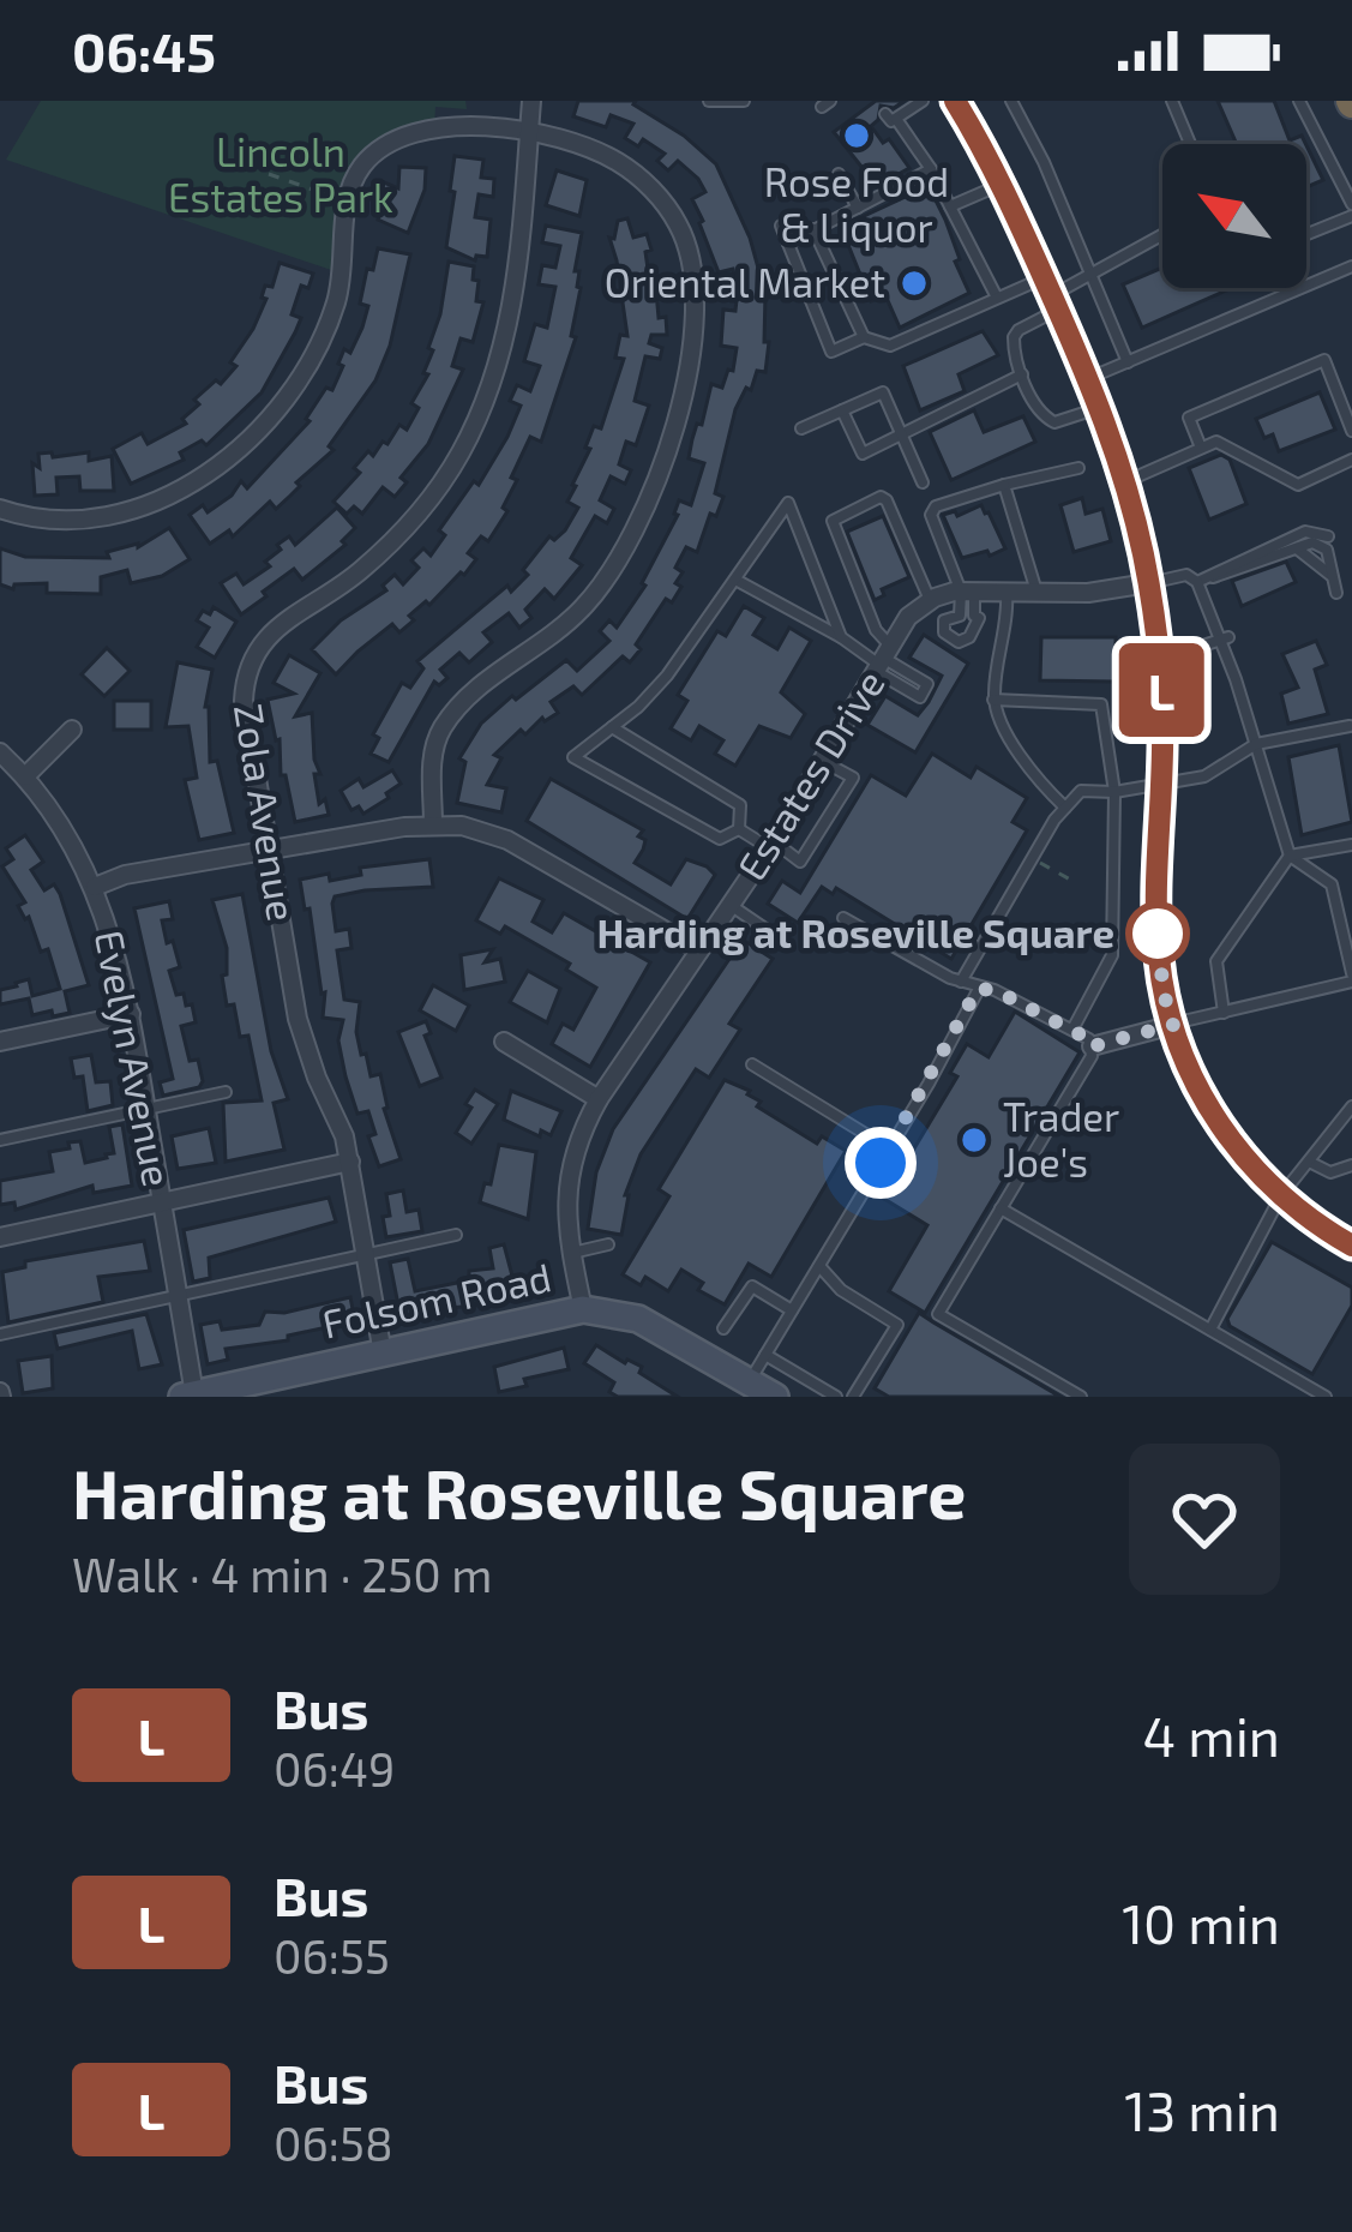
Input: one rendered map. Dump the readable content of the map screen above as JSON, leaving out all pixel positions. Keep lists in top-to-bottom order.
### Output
{
  "streets": {
    "main road": ["Folsom Road"],
    "street": ["Estates Drive", "Zola Avenue", "Evelyn Avenue"]
  },
  "crossings": [
    ["Estates Drive", "Folsom Road"],
    ["Zola Avenue", "Folsom Road"],
    ["Evelyn Avenue", "Folsom Road"]
  ],
  "parks": ["Lincoln Estates Park"],
  "places": [
    "Rose Food & Liquor",
    "Oriental Market",
    "Harding at Roseville Square",
    "Trader Joe's"
  ],
  "lines": ["bus line L"],
  "north": "top left",
  "page": {
    "status": "06:45",
    "on_map": "L",
    "heading": ["Harding at Roseville Square", "Walk · 4 min · 250 m"],
    "list": [
      {
        "mark": "L",
        "name": "Bus",
        "note": "06:49",
        "value": "4 min"
      },
      {
        "mark": "L",
        "name": "Bus",
        "note": "06:55",
        "value": "10 min"
      },
      {
        "mark": "L",
        "name": "Bus",
        "note": "06:58",
        "value": "13 min"
      }
    ]
  }
}
